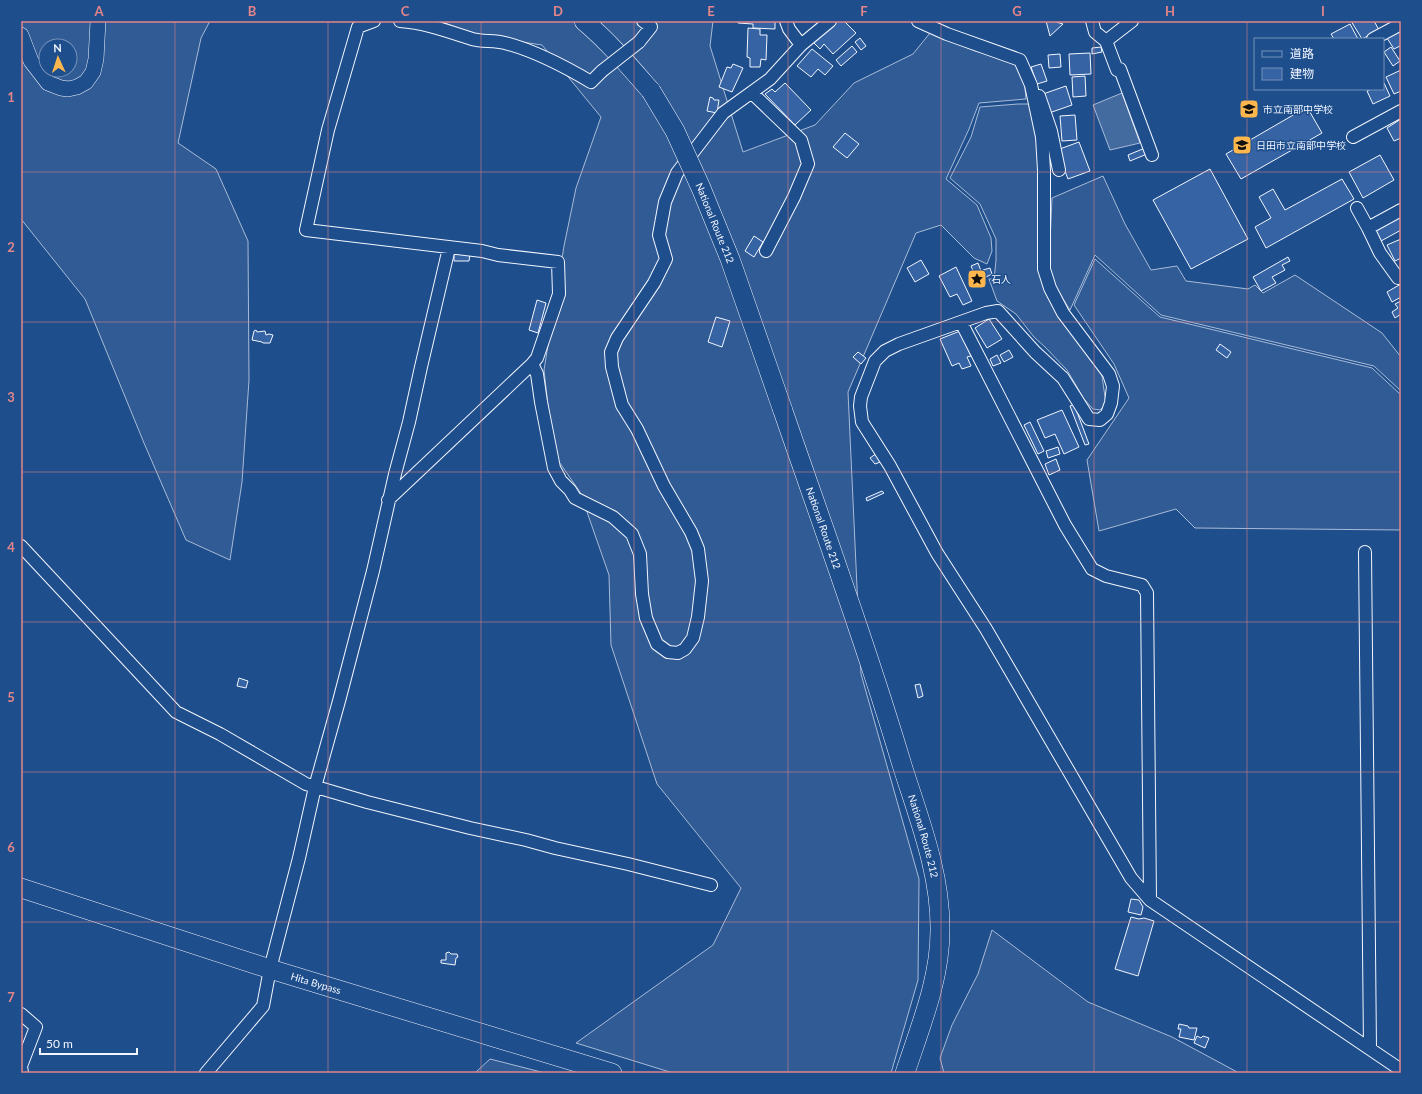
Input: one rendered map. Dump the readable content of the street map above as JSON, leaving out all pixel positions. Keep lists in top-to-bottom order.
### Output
{
  "streets": {
    "highway": ["National Route 212", "Hita Bypass"]
  },
  "places": {
    "school or university": ["市立南部中学校", "日田市立南部中学校"],
    "place": ["石人"]
  },
  "legend": ["道路", "建物"],
  "scale_bar": "50 m",
  "north": "top",
  "grid": {
    "columns": [
      "A",
      "B",
      "C",
      "D",
      "E",
      "F",
      "G",
      "H",
      "I"
    ],
    "rows": [
      "1",
      "2",
      "3",
      "4",
      "5",
      "6",
      "7"
    ]
  }
}
